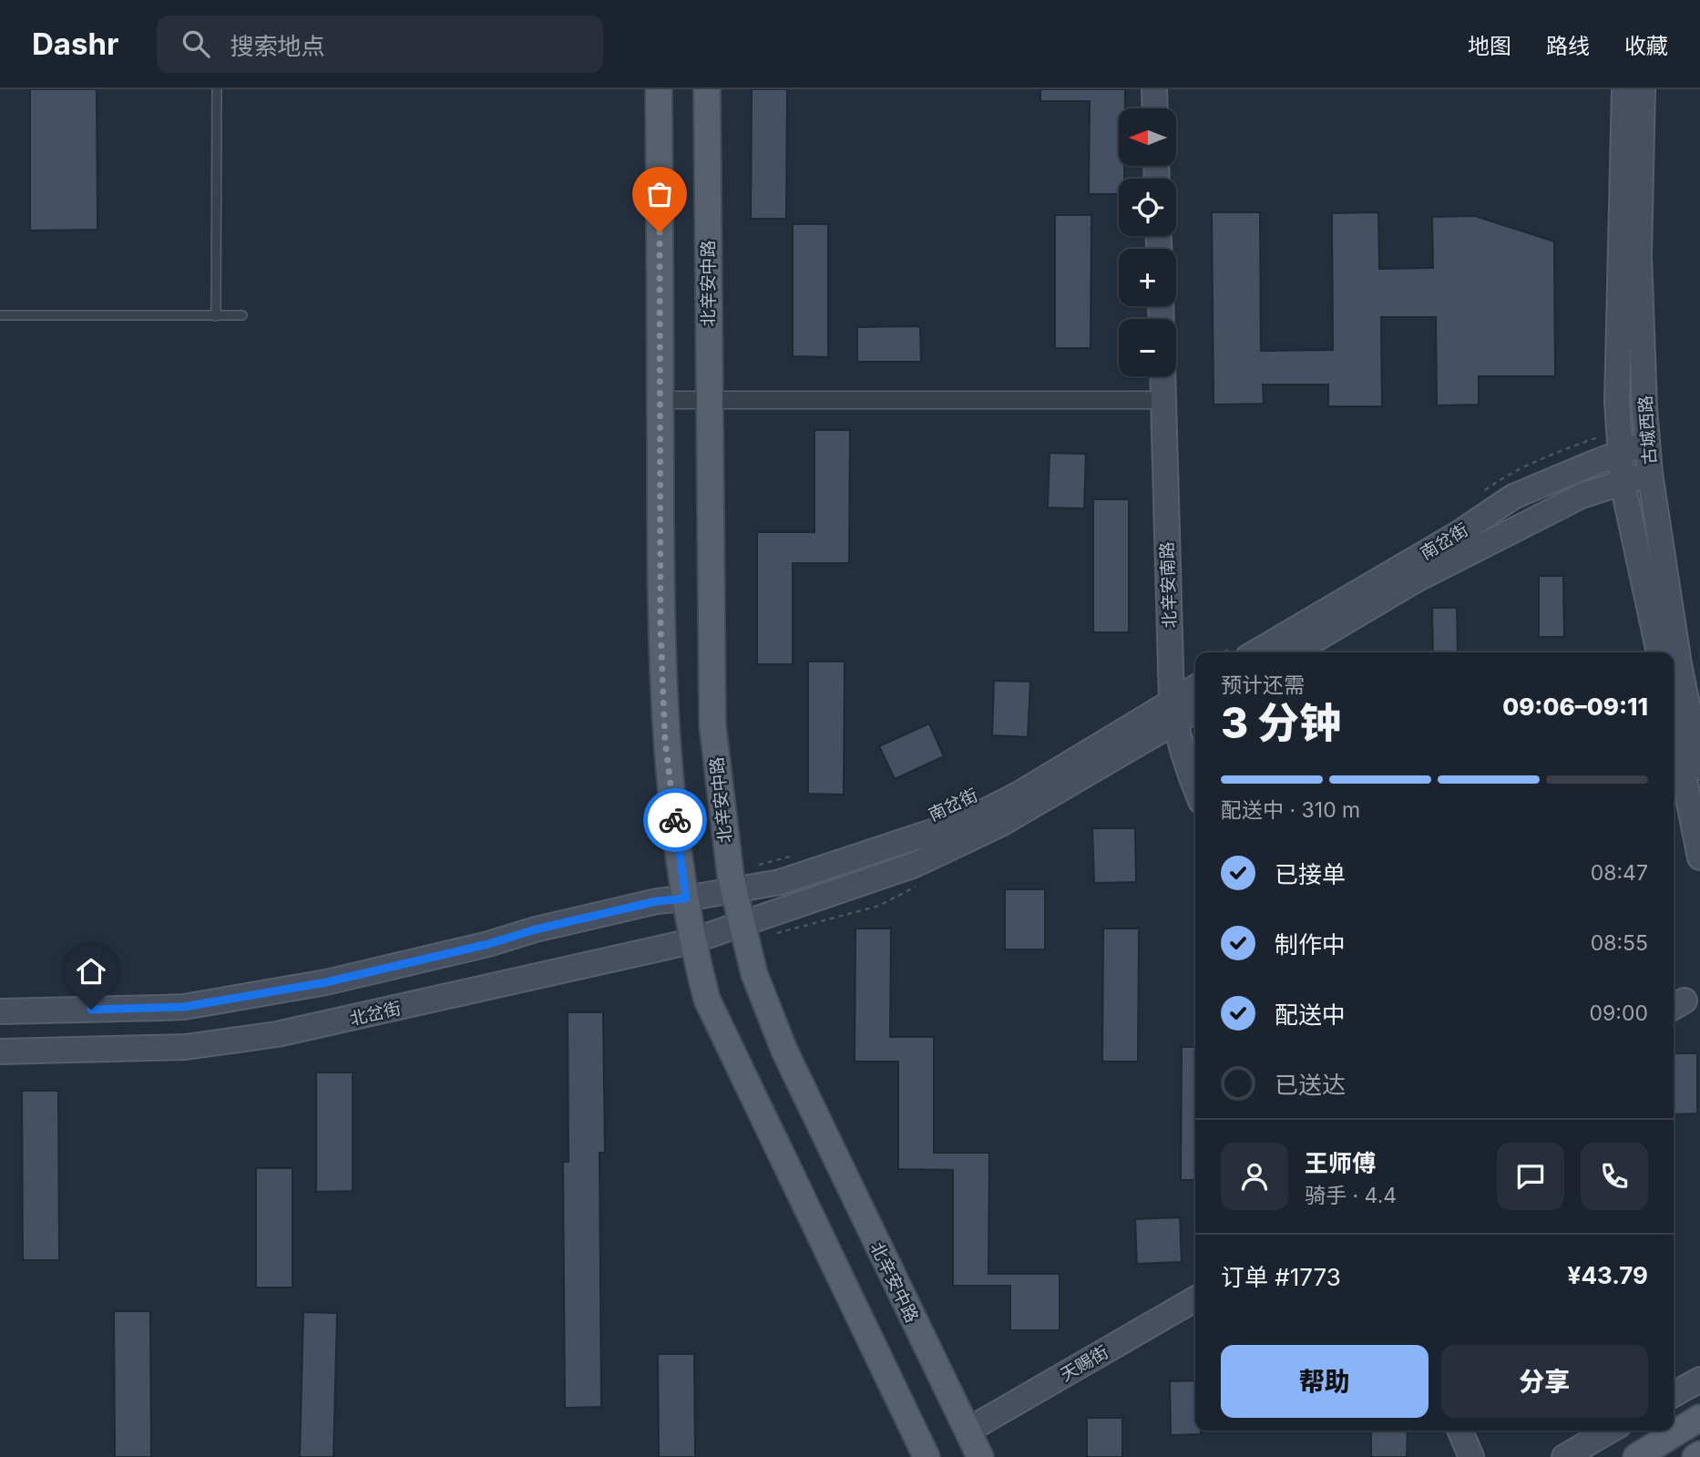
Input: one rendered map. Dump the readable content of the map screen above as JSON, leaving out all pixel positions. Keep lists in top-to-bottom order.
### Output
{
  "streets": {
    "main road": [
      "北辛安中路",
      "古城西路",
      "南岔街",
      "北辛安南路",
      "北岔街",
      "天赐街"
    ]
  },
  "crossings": [
    ["北辛安中路", "南岔街"],
    ["北辛安中路", "北岔街"],
    ["北辛安中路", "天赐街"],
    ["古城西路", "南岔街"],
    ["南岔街", "北辛安南路"],
    ["南岔街", "北岔街"]
  ],
  "north": "left",
  "page": {
    "header": "Dashr",
    "search": "搜索地点",
    "nav": ["地图", "路线", "收藏"],
    "map_buttons": ["+", "−"],
    "heading": ["3 分钟", "预计还需", "09:06–09:11"],
    "panel": [
      "王师傅",
      "骑手 · 4.4",
      "订单 #1773",
      "¥43.79"
    ],
    "bar": "配送中 · 310 m",
    "list": [
      ["已接单", "08:47"],
      ["制作中", "08:55"],
      ["配送中", "09:00"],
      "已送达"
    ],
    "buttons": ["帮助", "分享"]
  }
}
